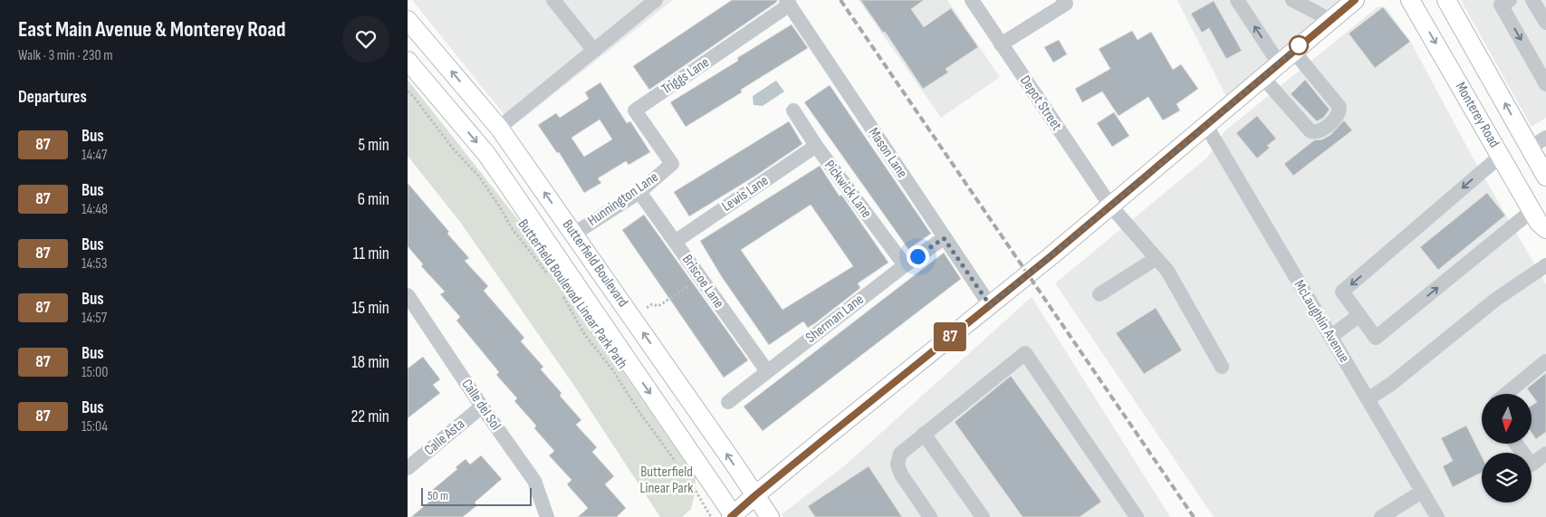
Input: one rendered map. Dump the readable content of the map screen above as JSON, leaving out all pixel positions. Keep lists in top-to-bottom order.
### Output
{
  "streets": {
    "main road": ["Monterey Road", "Butterfield Boulevard"],
    "street": [
      "Triggs Lane",
      "Depot Street",
      "Mason Lane",
      "Pickwick Lane",
      "Lewis Lane",
      "Hunnington Lane",
      "Briscoe Lane",
      "Sherman Lane",
      "McLaughlin Avenue",
      "Calle del Sol",
      "Calle Asta"
    ],
    "path": ["Butterfield Boulevad Linear Park Path"]
  },
  "crossings": [
    ["Triggs Lane", "Mason Lane"],
    ["Triggs Lane", "Hunnington Lane"],
    ["Mason Lane", "Sherman Lane"],
    ["Pickwick Lane", "Lewis Lane"],
    ["Pickwick Lane", "Sherman Lane"],
    ["Lewis Lane", "Briscoe Lane"],
    ["Hunnington Lane", "Butterfield Boulevard"],
    ["Hunnington Lane", "Briscoe Lane"],
    ["Briscoe Lane", "Sherman Lane"],
    ["Calle del Sol", "Calle Asta"]
  ],
  "parks": ["Butterfield Linear Park"],
  "lines": ["bus line 87"],
  "scale_bar": "50 m",
  "north": "bottom",
  "page": {
    "heading": [
      ["East Main Avenue & Monterey Road", "Walk · 3 min · 230 m"],
      "Departures"
    ],
    "on_map": "87",
    "list": [
      {
        "mark": "87",
        "name": "Bus",
        "note": "14:47",
        "value": "5 min"
      },
      {
        "mark": "87",
        "name": "Bus",
        "note": "14:48",
        "value": "6 min"
      },
      {
        "mark": "87",
        "name": "Bus",
        "note": "14:53",
        "value": "11 min"
      },
      {
        "mark": "87",
        "name": "Bus",
        "note": "14:57",
        "value": "15 min"
      },
      {
        "mark": "87",
        "name": "Bus",
        "note": "15:00",
        "value": "18 min"
      },
      {
        "mark": "87",
        "name": "Bus",
        "note": "15:04",
        "value": "22 min"
      }
    ],
    "scale": "50 m"
  }
}
